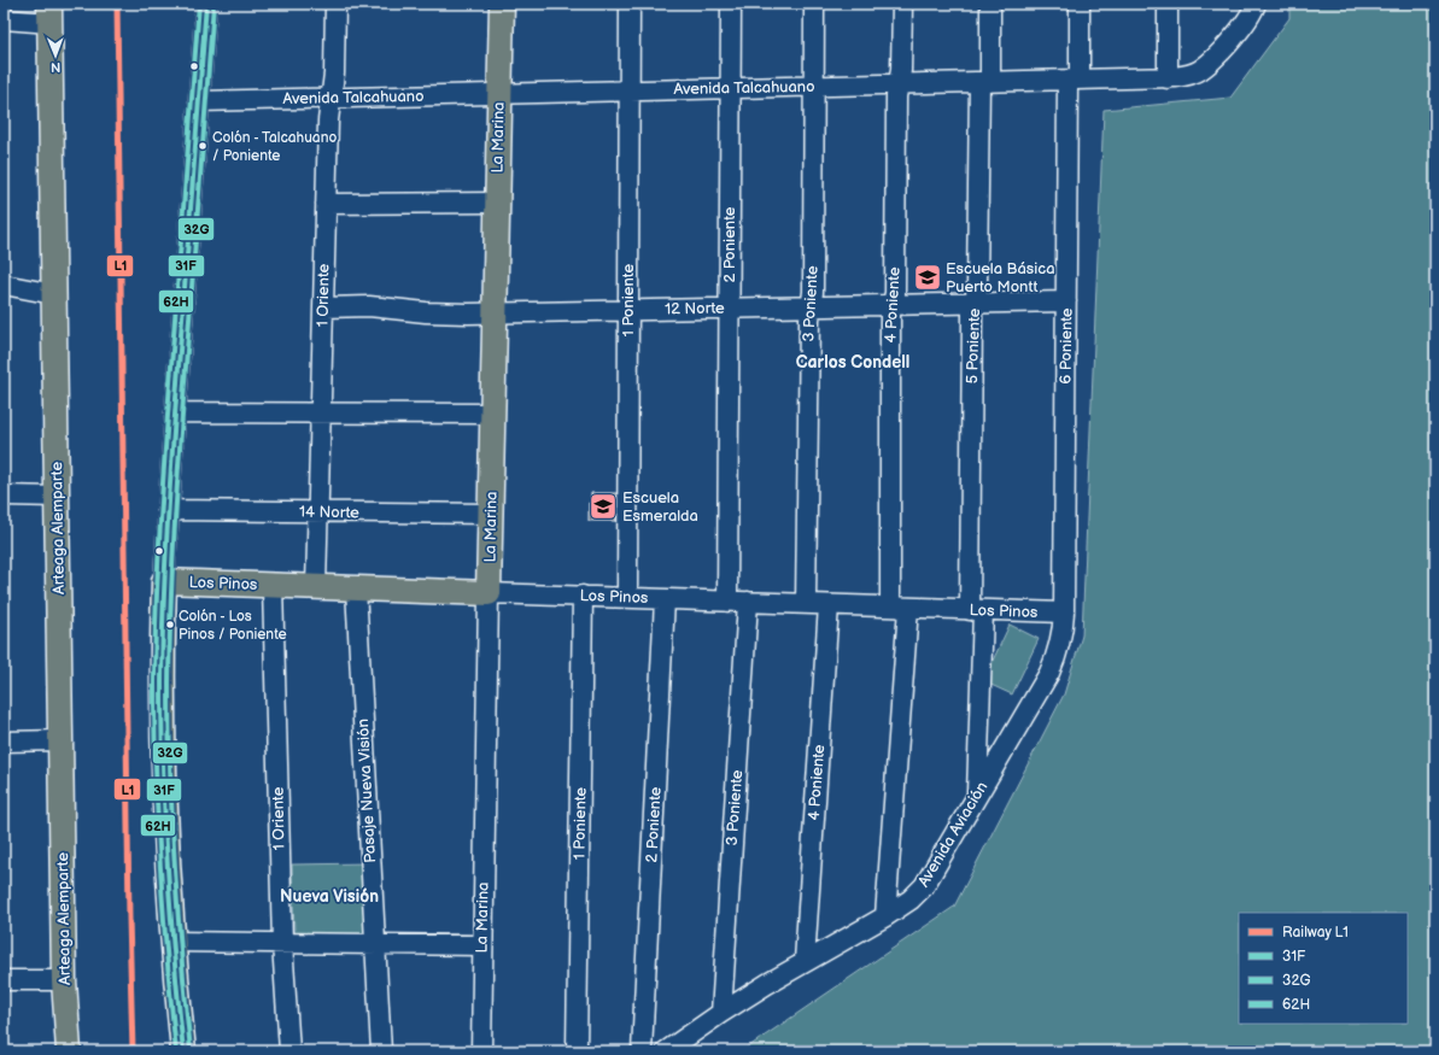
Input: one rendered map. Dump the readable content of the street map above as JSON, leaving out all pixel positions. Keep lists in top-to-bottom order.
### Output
{
  "streets": {
    "main road": ["La Marina", "Arteaga Alemparte", "Los Pinos"],
    "street": [
      "Avenida Talcahuano",
      "2 Poniente",
      "1 Oriente",
      "1 Poniente",
      "3 Poniente",
      "4 Poniente",
      "12 Norte",
      "5 Poniente",
      "6 Poniente",
      "14 Norte",
      "Pasaje Nueva Visión",
      "Avenida Aviación"
    ]
  },
  "crossings": [
    ["Avenida Talcahuano", "La Marina"],
    ["Avenida Talcahuano", "2 Poniente"],
    ["Avenida Talcahuano", "1 Oriente"],
    ["Avenida Talcahuano", "1 Poniente"],
    ["Avenida Talcahuano", "3 Poniente"],
    ["Avenida Talcahuano", "4 Poniente"],
    ["Avenida Talcahuano", "5 Poniente"],
    ["Avenida Talcahuano", "6 Poniente"],
    ["La Marina", "12 Norte"],
    ["La Marina", "14 Norte"],
    ["La Marina", "Los Pinos"],
    ["2 Poniente", "12 Norte"],
    ["2 Poniente", "Los Pinos"],
    ["1 Oriente", "12 Norte"],
    ["1 Oriente", "14 Norte"],
    ["1 Oriente", "Los Pinos"],
    ["1 Poniente", "12 Norte"],
    ["1 Poniente", "Los Pinos"],
    ["3 Poniente", "12 Norte"],
    ["3 Poniente", "Los Pinos"],
    ["3 Poniente", "Avenida Aviación"],
    ["4 Poniente", "12 Norte"],
    ["4 Poniente", "Los Pinos"],
    ["4 Poniente", "Avenida Aviación"],
    ["12 Norte", "5 Poniente"],
    ["12 Norte", "6 Poniente"],
    ["5 Poniente", "Los Pinos"],
    ["6 Poniente", "Los Pinos"],
    ["6 Poniente", "Avenida Aviación"],
    ["Los Pinos", "Pasaje Nueva Visión"],
    ["Los Pinos", "Avenida Aviación"]
  ],
  "districts": ["Carlos Condell", "Nueva Visión"],
  "places": {
    "other": ["Colón - Talcahuano / Poniente", "Colón - Los Pinos / Poniente"],
    "school or university": ["Escuela Básica Puerto Montt", "Escuela Esmeralda"]
  },
  "lines": [
    "rail line L1",
    "transit line 31F",
    "transit line 32G",
    "transit line 62H"
  ],
  "legend": [
    "Railway L1",
    "31F",
    "32G",
    "62H"
  ],
  "north": "bottom"
}
